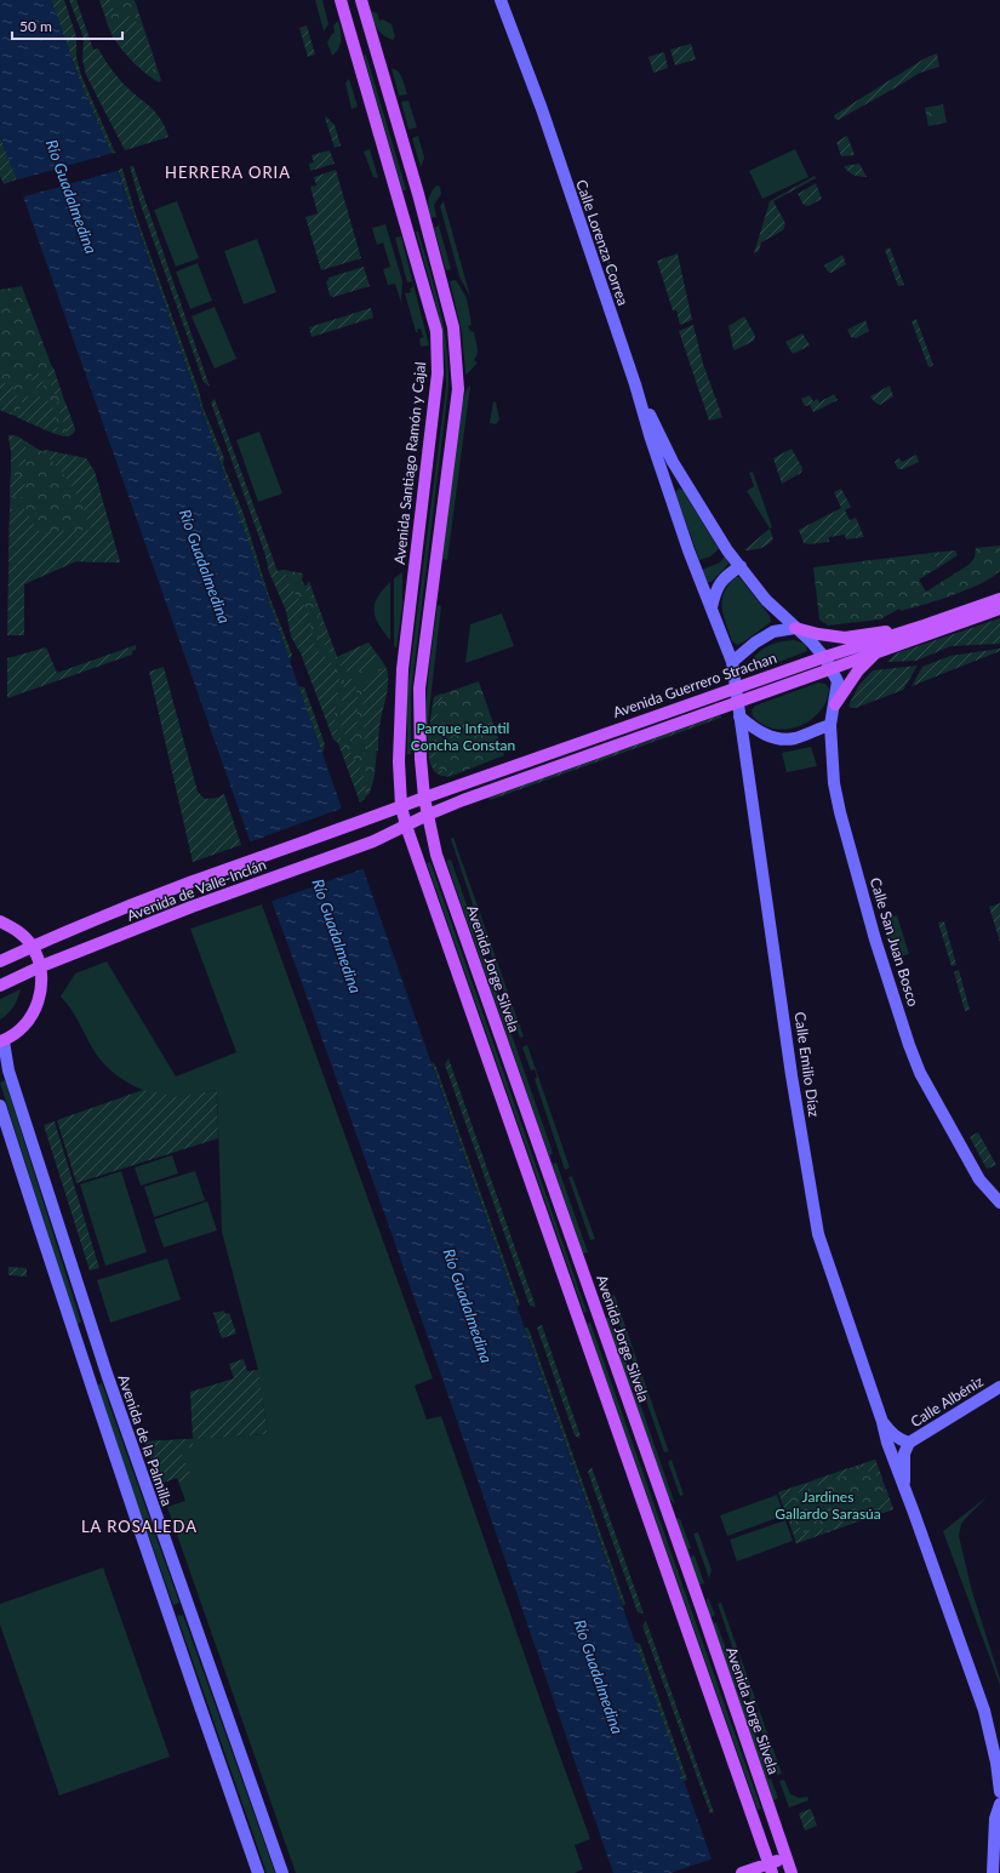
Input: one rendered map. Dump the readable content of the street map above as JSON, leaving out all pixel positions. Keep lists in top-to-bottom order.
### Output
{
  "streets": {
    "main road": [
      "Calle Lorenza Correa",
      "Avenida Santiago Ramón y Cajal",
      "Avenida Guerrero Strachan",
      "Avenida de Valle-Inclán",
      "Calle San Juan Bosco",
      "Avenida Jorge Silvela",
      "Calle Emilio Díaz",
      "Calle Albéniz",
      "Avenida de la Palmilla"
    ]
  },
  "crossings": [
    ["Calle Lorenza Correa", "Avenida Guerrero Strachan"],
    ["Calle Lorenza Correa", "Calle San Juan Bosco"],
    ["Calle Lorenza Correa", "Calle Emilio Díaz"],
    ["Avenida Santiago Ramón y Cajal", "Avenida Guerrero Strachan"],
    ["Avenida Santiago Ramón y Cajal", "Avenida de Valle-Inclán"],
    ["Avenida Guerrero Strachan", "Avenida de Valle-Inclán"],
    ["Avenida Guerrero Strachan", "Calle San Juan Bosco"],
    ["Avenida Guerrero Strachan", "Avenida Jorge Silvela"],
    ["Avenida Guerrero Strachan", "Calle Emilio Díaz"],
    ["Calle Emilio Díaz", "Calle Albéniz"]
  ],
  "districts": ["HERRERA ORIA", "LA ROSALEDA"],
  "water": ["Río Guadalmedina"],
  "parks": ["Parque Infantil Concha Constan", "Jardines Gallardo Sarasúa"],
  "scale_bar": "50 m"
}
